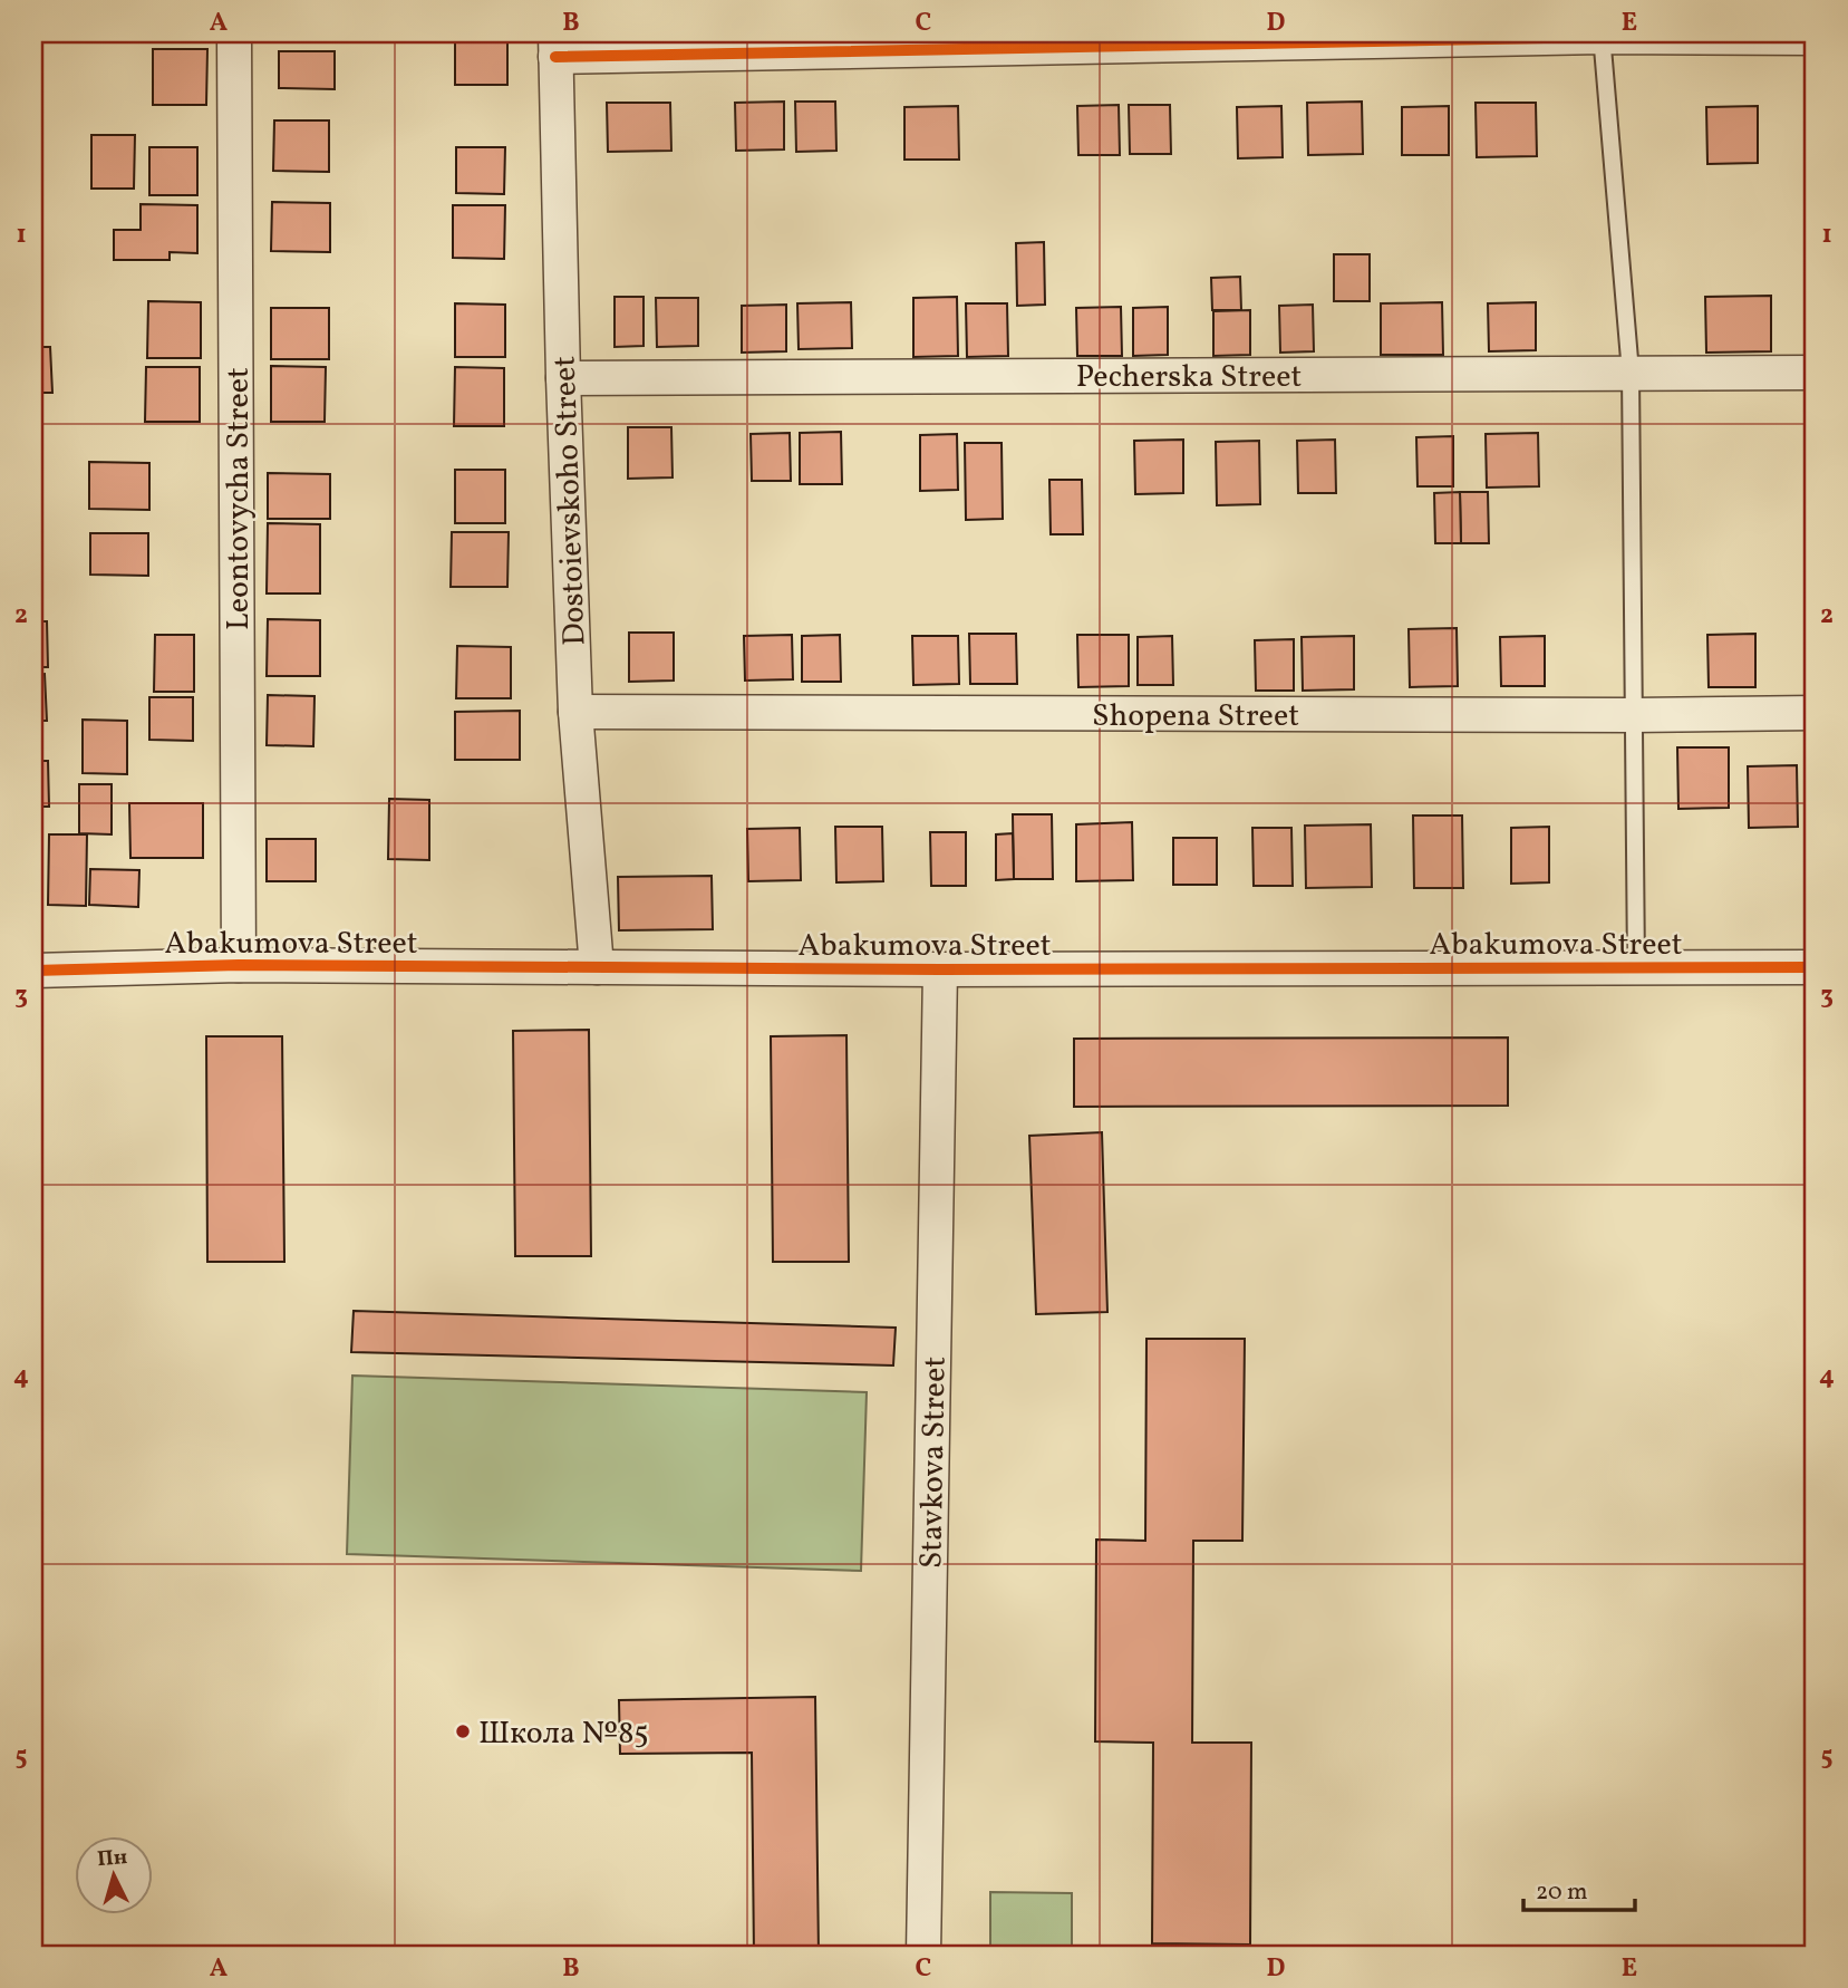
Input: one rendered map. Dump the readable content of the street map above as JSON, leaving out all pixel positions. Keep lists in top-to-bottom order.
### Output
{
  "streets": {
    "street": [
      "Pecherska Street",
      "Leontovycha Street",
      "Dostoievskoho Street",
      "Shopena Street",
      "Abakumova Street",
      "Stavkova Street"
    ]
  },
  "crossings": [
    ["Pecherska Street", "Dostoievskoho Street"],
    ["Leontovycha Street", "Abakumova Street"],
    ["Dostoievskoho Street", "Shopena Street"],
    ["Dostoievskoho Street", "Abakumova Street"],
    ["Abakumova Street", "Stavkova Street"]
  ],
  "places": ["Школа №85"],
  "scale_bar": "20 m",
  "north": "top",
  "grid": {
    "columns": [
      "A",
      "B",
      "C",
      "D",
      "E"
    ],
    "rows": [
      "1",
      "2",
      "3",
      "4",
      "5"
    ]
  }
}
